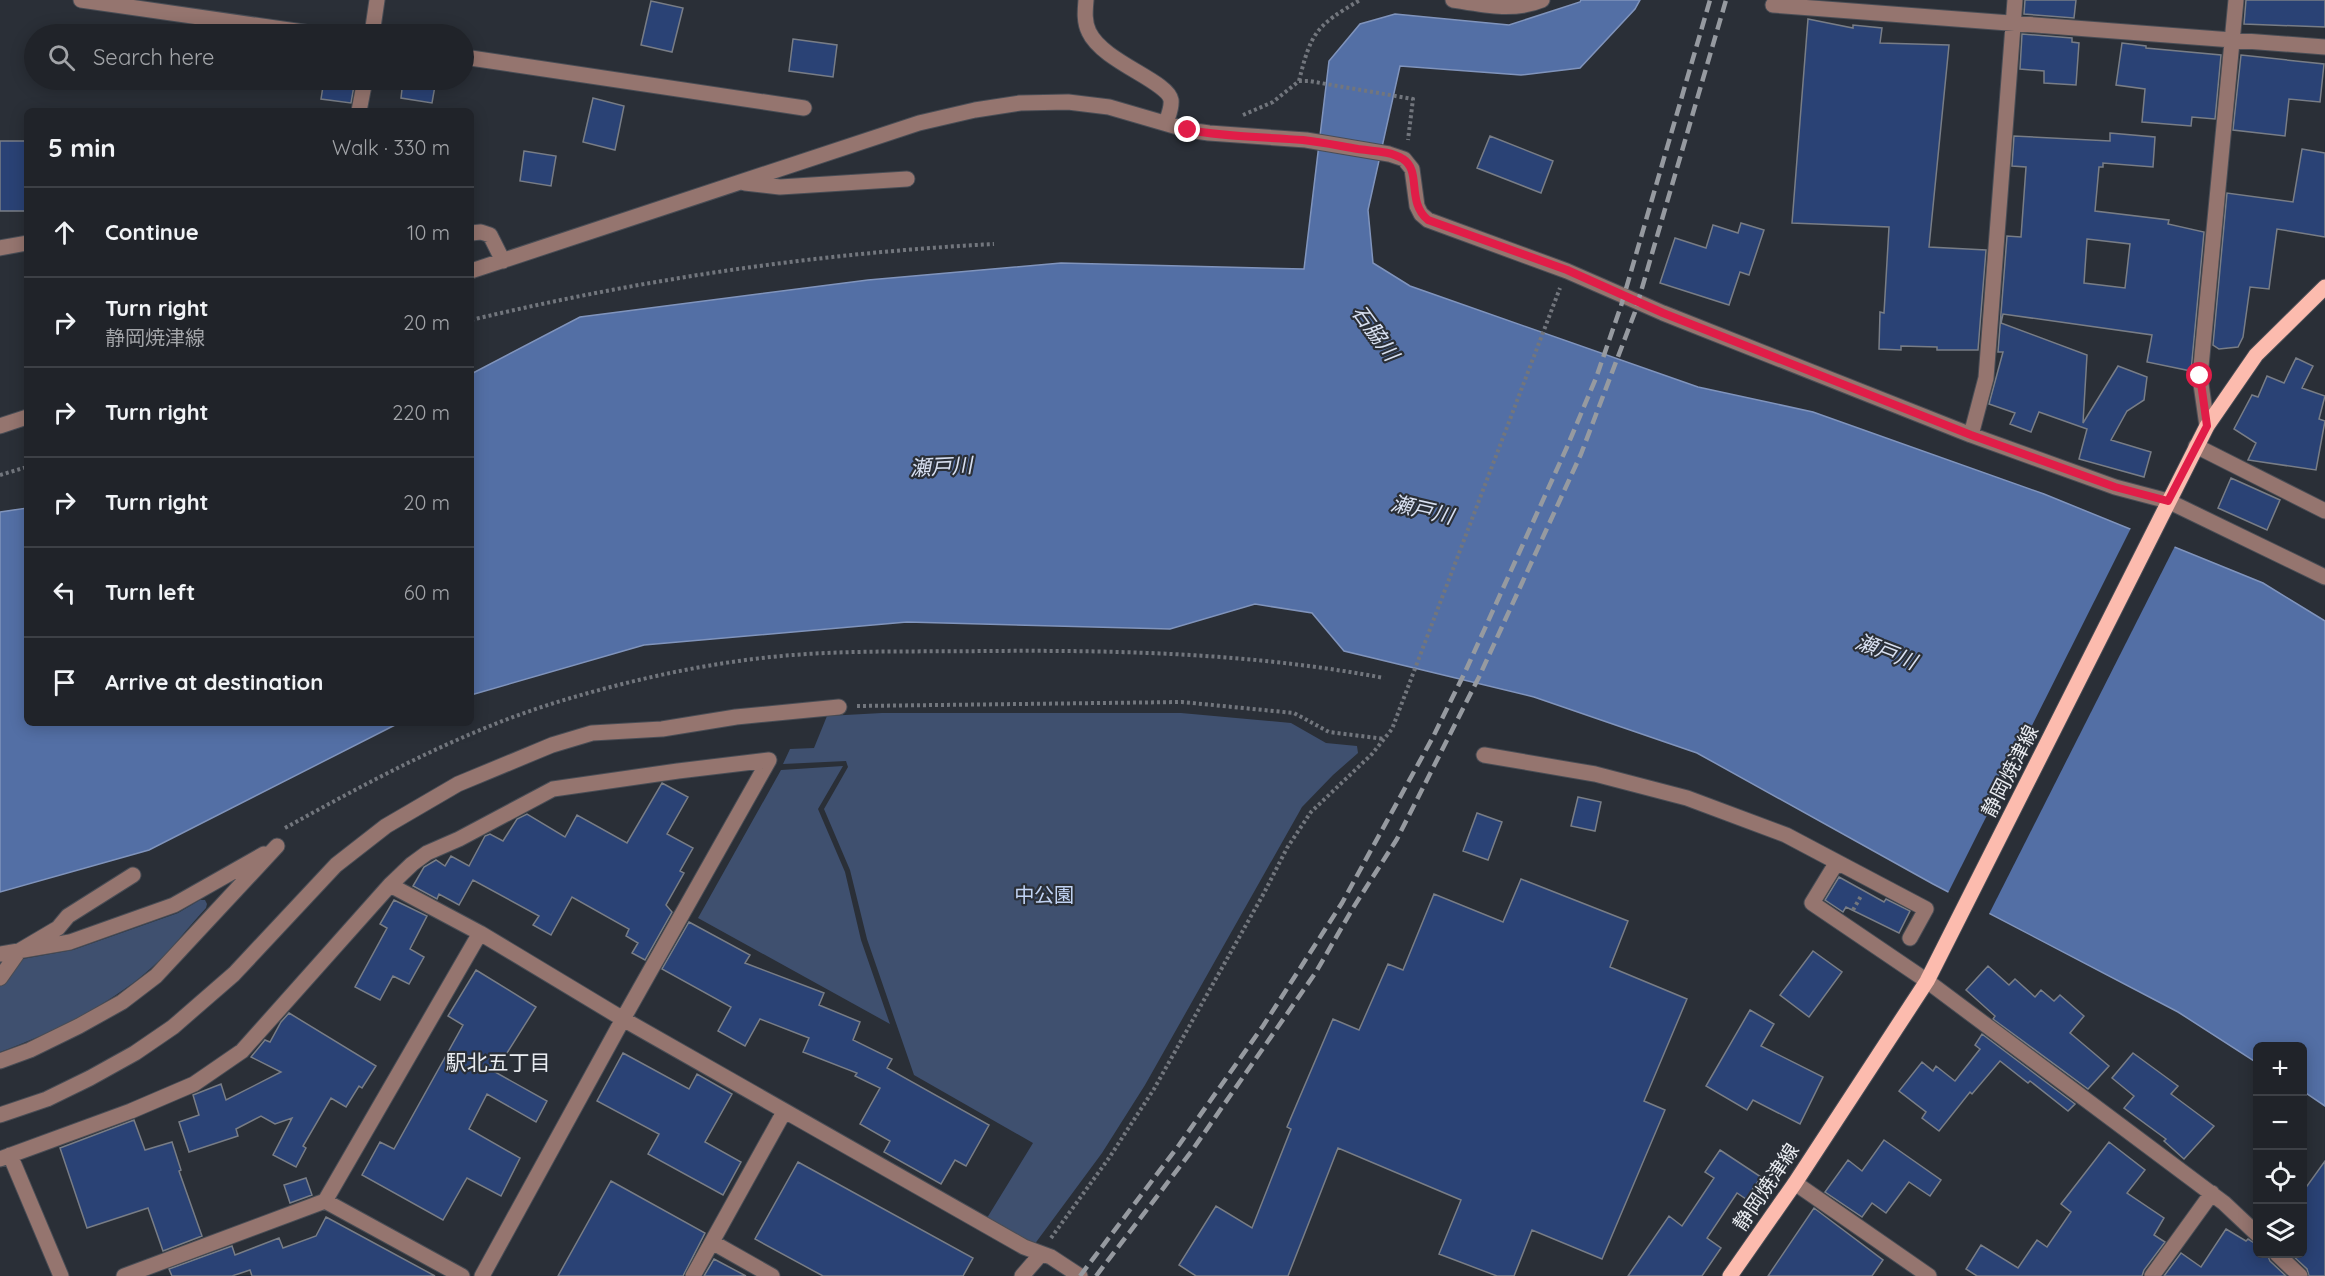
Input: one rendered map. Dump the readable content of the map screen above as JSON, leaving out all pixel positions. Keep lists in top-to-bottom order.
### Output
{
  "streets": {
    "main road": ["静岡焼津線"]
  },
  "districts": ["駅北五丁目"],
  "water": ["石脇川", "瀬戸川"],
  "parks": ["中公園"],
  "page": {
    "search": "Search here",
    "heading": ["5 min", "Walk · 330 m"],
    "list": [
      ["Continue", "10 m"],
      ["Turn right", "静岡焼津線", "20 m"],
      ["Turn right", "220 m"],
      ["Turn right", "20 m"],
      ["Turn left", "60 m"],
      "Arrive at destination"
    ],
    "map_buttons": ["+", "−"]
  }
}
